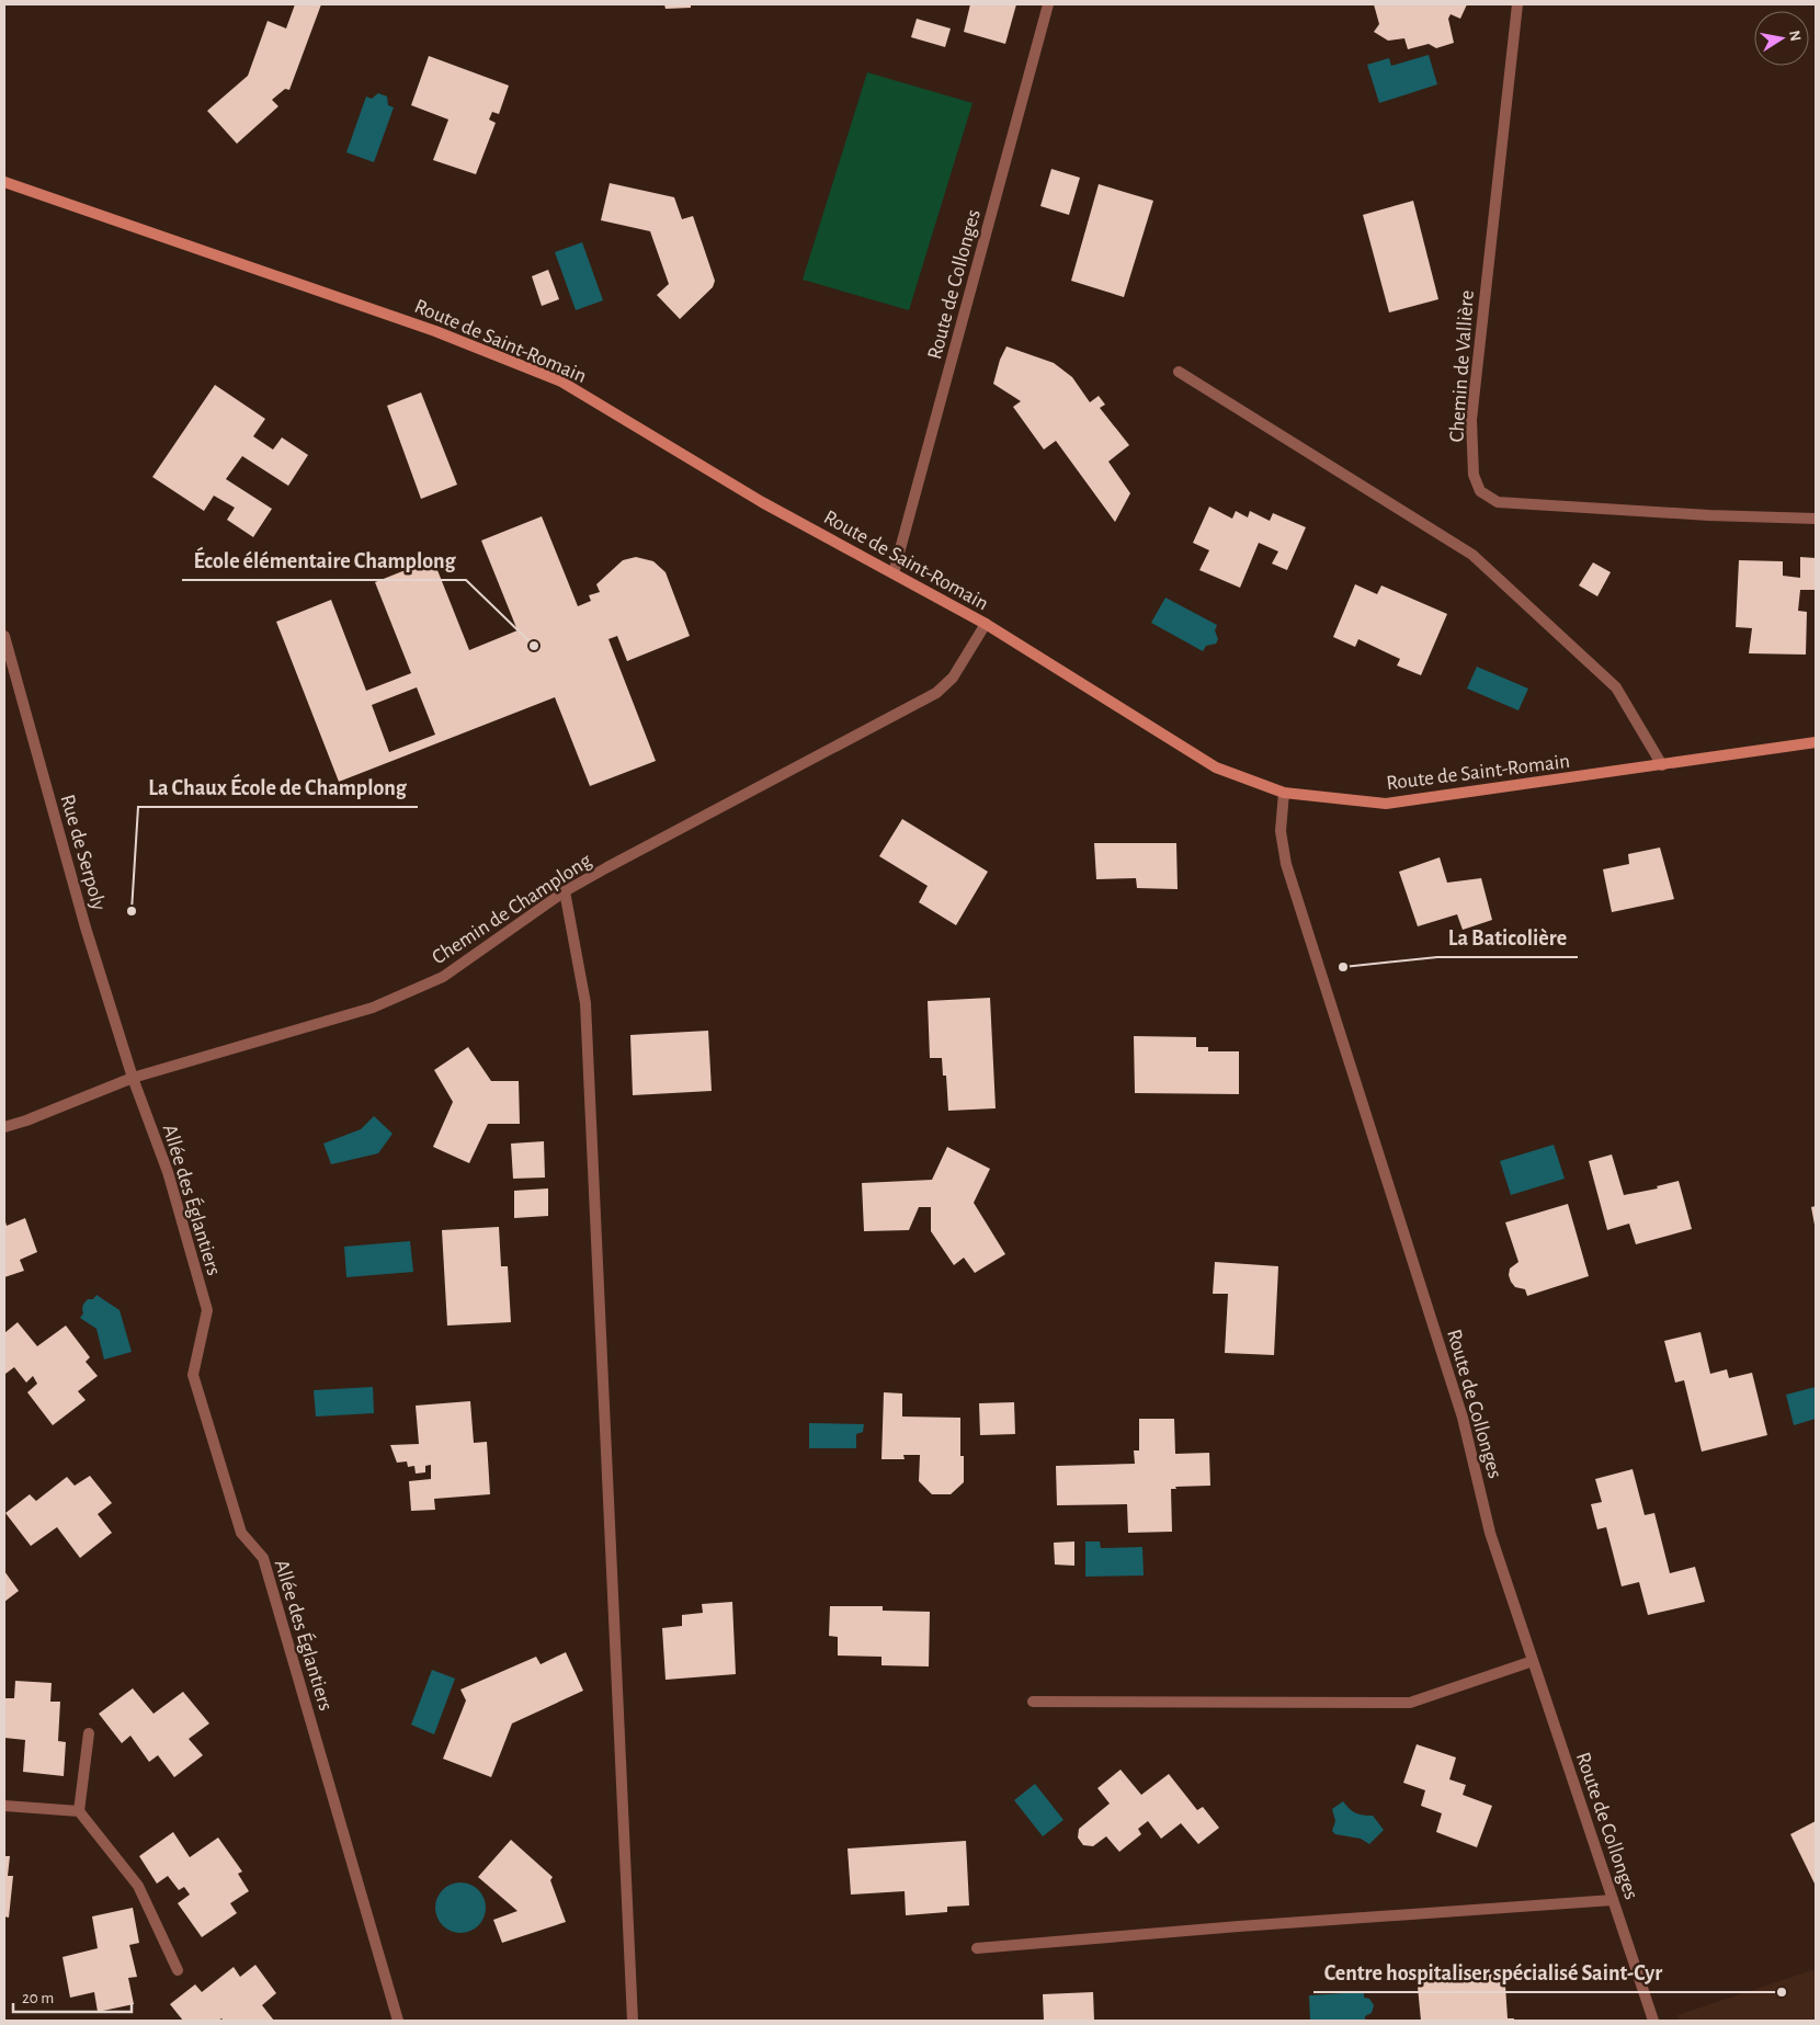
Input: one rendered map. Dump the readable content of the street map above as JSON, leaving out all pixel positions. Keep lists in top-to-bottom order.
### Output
{
  "streets": {
    "main road": ["Route de Saint-Romain"],
    "street": [
      "Route de Collonges",
      "Chemin de Vallière",
      "Rue de Serpoly",
      "Chemin de Champlong",
      "Allée des Églantiers"
    ]
  },
  "crossings": [
    ["Route de Collonges", "Route de Saint-Romain"],
    ["Route de Saint-Romain", "Chemin de Champlong"],
    ["Rue de Serpoly", "Chemin de Champlong"],
    ["Rue de Serpoly", "Allée des Églantiers"],
    ["Chemin de Champlong", "Allée des Églantiers"]
  ],
  "places": [
    "École élémentaire Champlong",
    "La Chaux École de Champlong",
    "La Baticolière",
    "Centre hospitaliser spécialisé Saint-Cyr"
  ],
  "scale_bar": "20 m",
  "north": "right"
}
